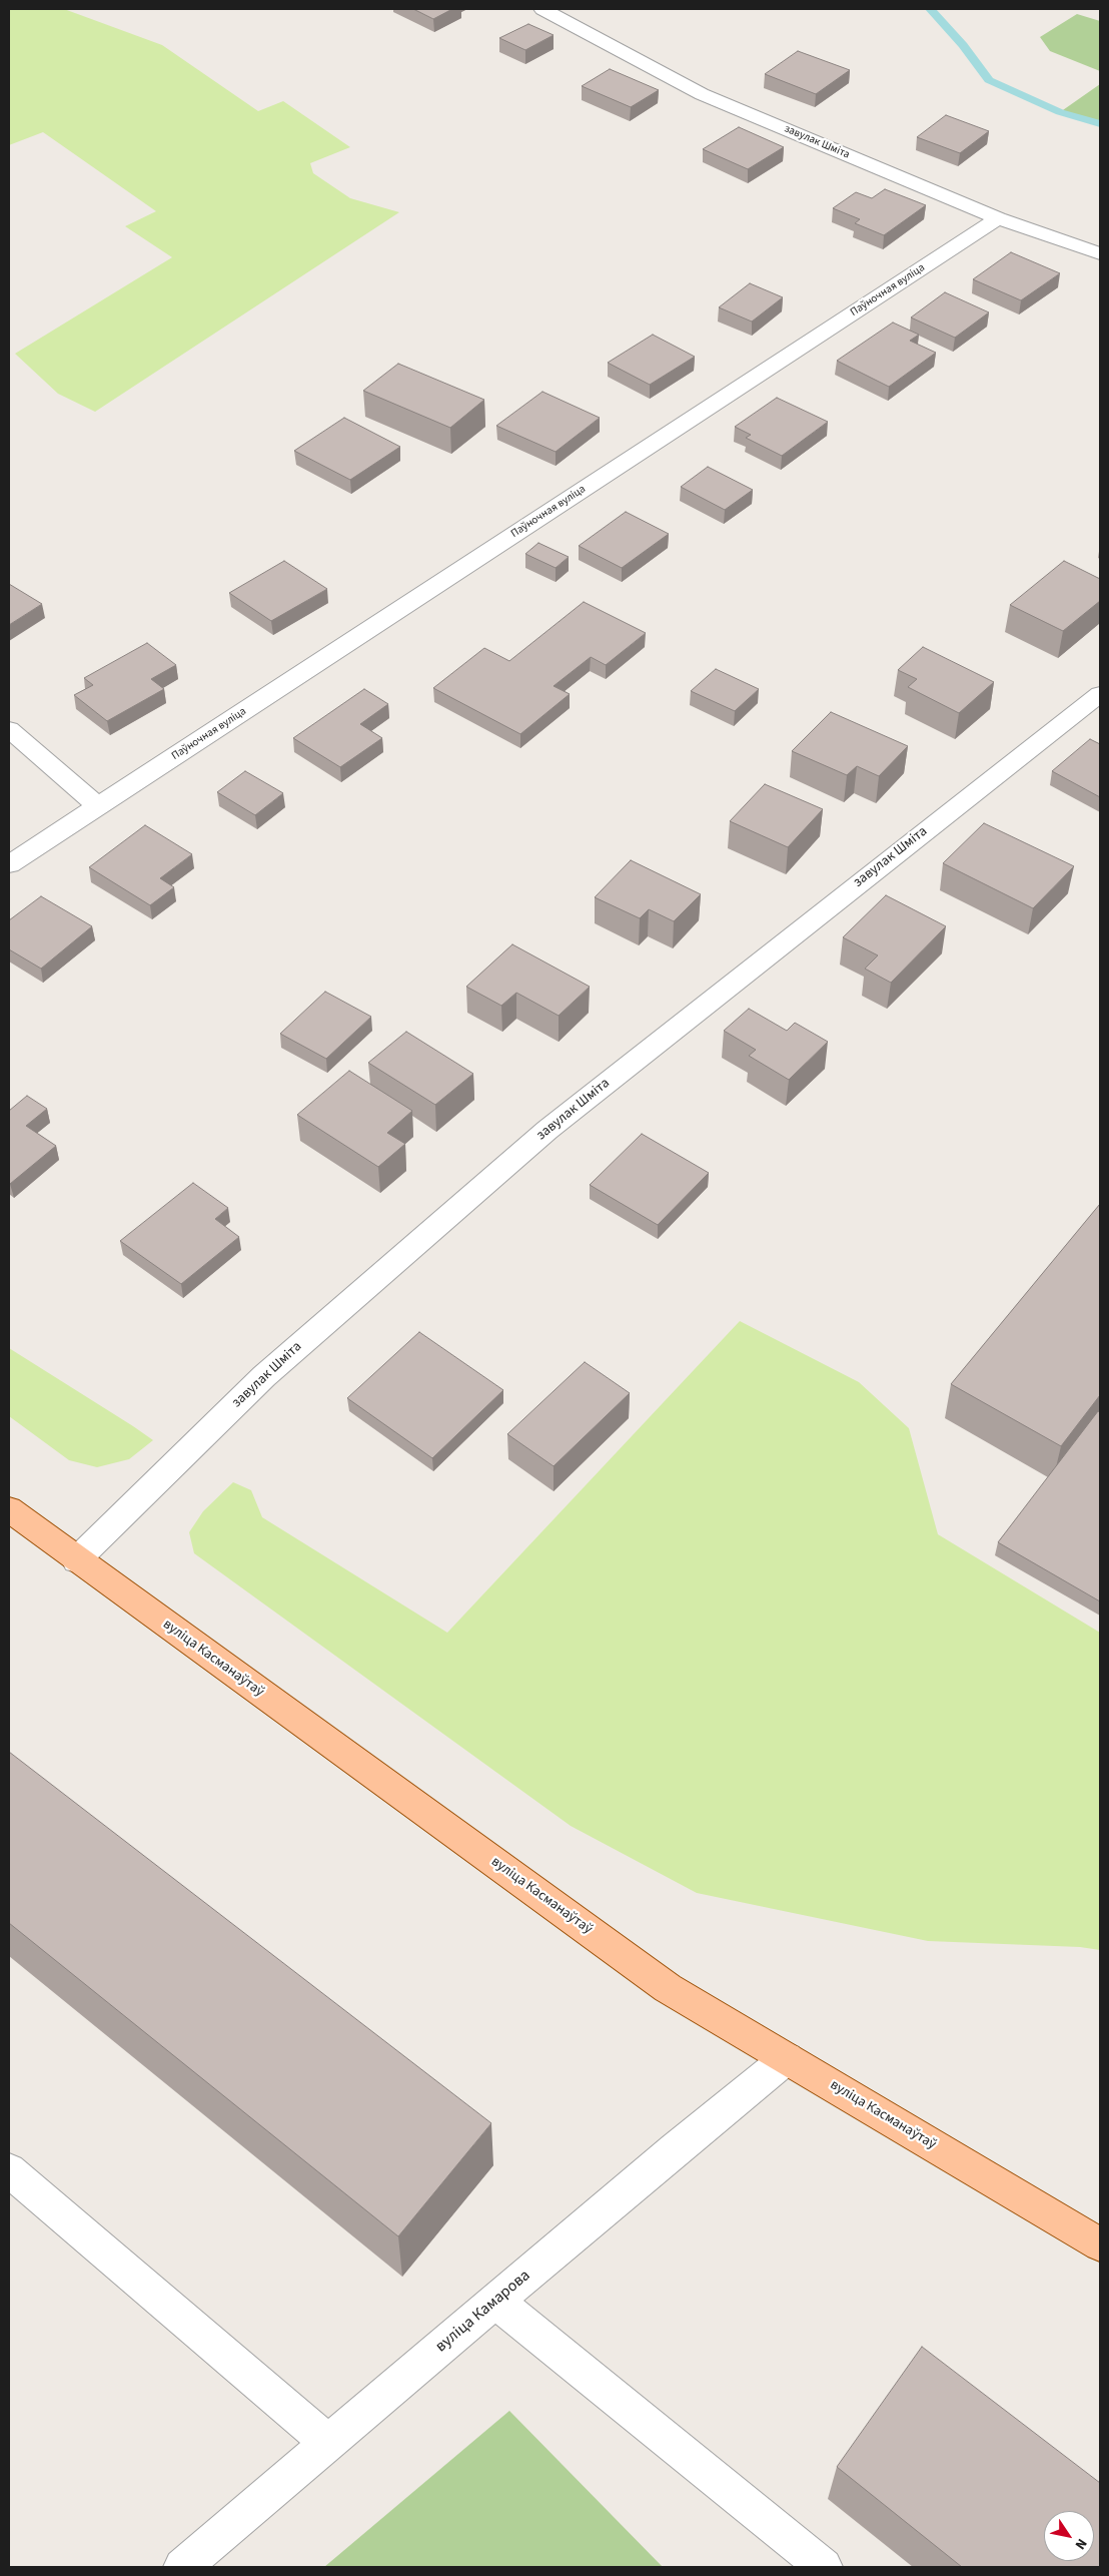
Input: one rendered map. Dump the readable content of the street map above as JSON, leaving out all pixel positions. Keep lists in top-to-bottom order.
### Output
{
  "streets": {
    "main road": ["вуліца Касманаўтаў"],
    "street": ["завулак Шміта", "Паўночная вуліца", "вуліца Камарова"]
  },
  "crossings": [
    ["завулак Шміта", "Паўночная вуліца"],
    ["завулак Шміта", "вуліца Касманаўтаў"],
    ["вуліца Касманаўтаў", "вуліца Камарова"]
  ],
  "north": "bottom right"
}
